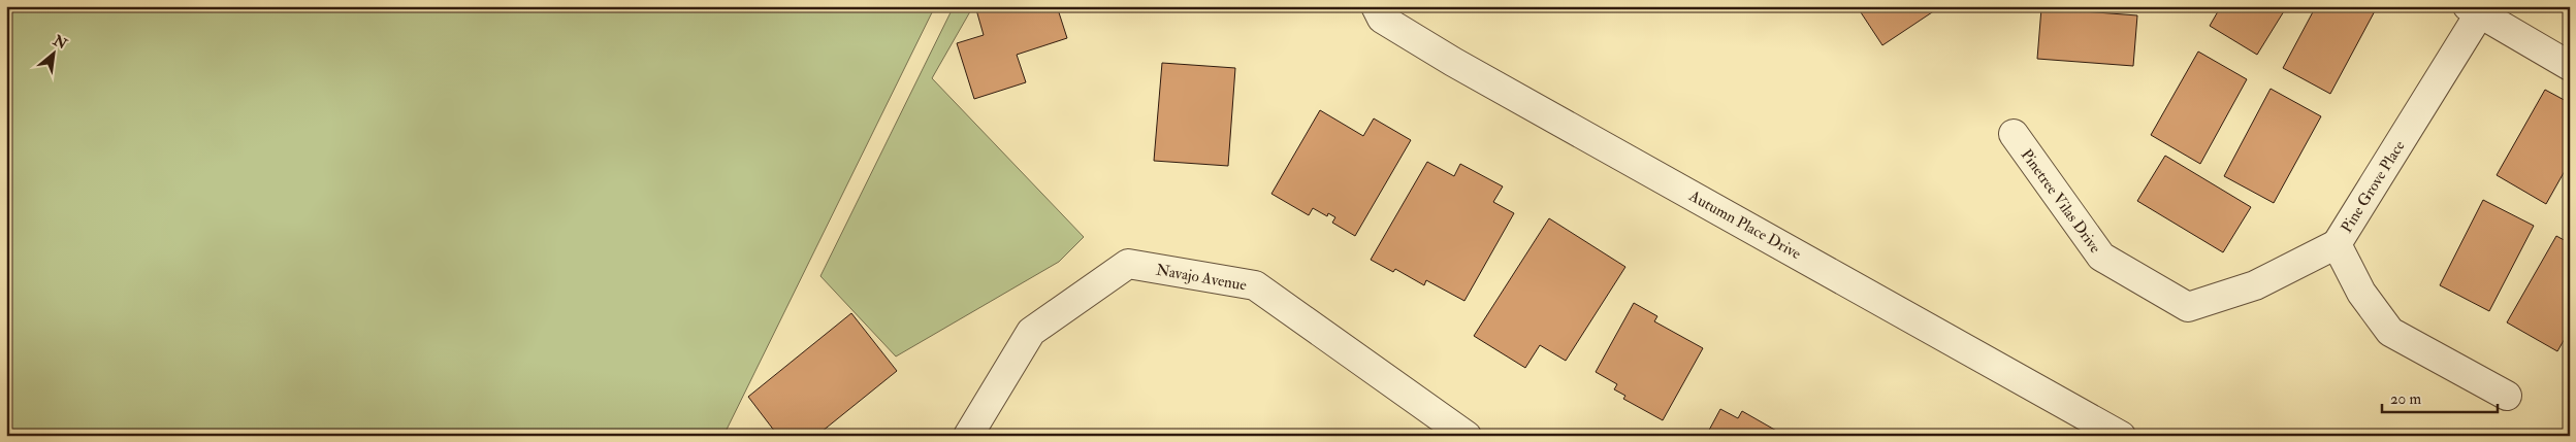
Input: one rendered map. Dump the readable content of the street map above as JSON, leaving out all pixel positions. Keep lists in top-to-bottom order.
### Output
{
  "streets": {
    "street": [
      "Pine Grove Place",
      "Pinetree Vilas Drive",
      "Autumn Place Drive",
      "Navajo Avenue"
    ]
  },
  "crossings": [
    ["Pine Grove Place", "Pinetree Vilas Drive"]
  ],
  "scale_bar": "20 m",
  "north": "top right"
}
